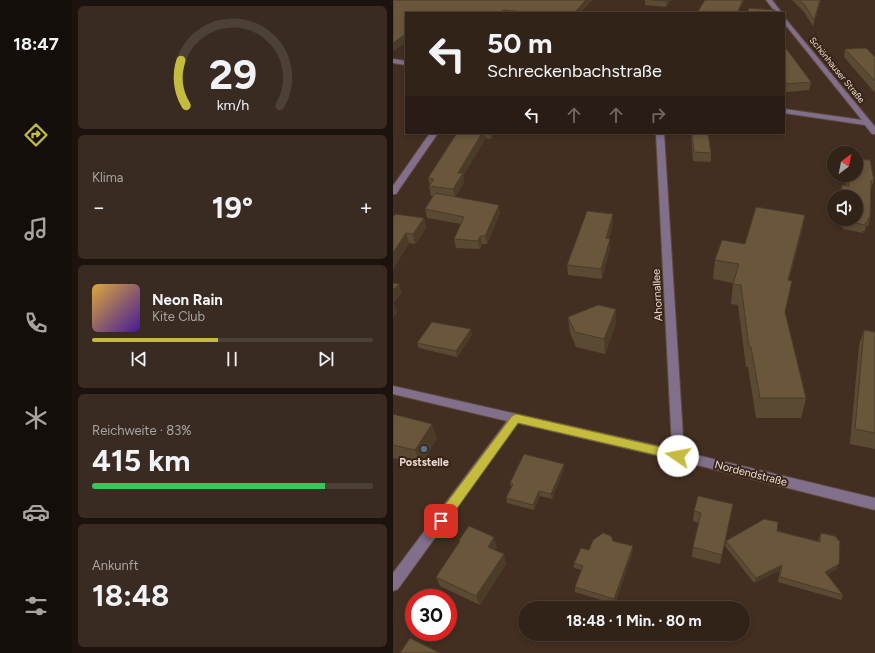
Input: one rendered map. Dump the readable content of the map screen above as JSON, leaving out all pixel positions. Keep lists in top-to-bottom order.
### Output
{
  "streets": {
    "street": ["Schönhauser Straße", "Ahornallee", "Nordendstraße"]
  },
  "crossings": [
    ["Ahornallee", "Nordendstraße"]
  ],
  "places": ["Poststelle"],
  "north": "top right",
  "page": {
    "tabs": "18:47",
    "turn": ["50 m", "Schreckenbachstraße"],
    "tile": [
      "Klima",
      ["Reichweite · 83%", "415 km"],
      ["Ankunft", "18:48"]
    ],
    "heat": ["−", "19°", "+"],
    "song": ["Neon Rain", "Kite Club"],
    "limit": "30",
    "trip": "18:48 · 1 Min. · 80 m",
    "gauge": ["29", "km/h"]
  }
}
